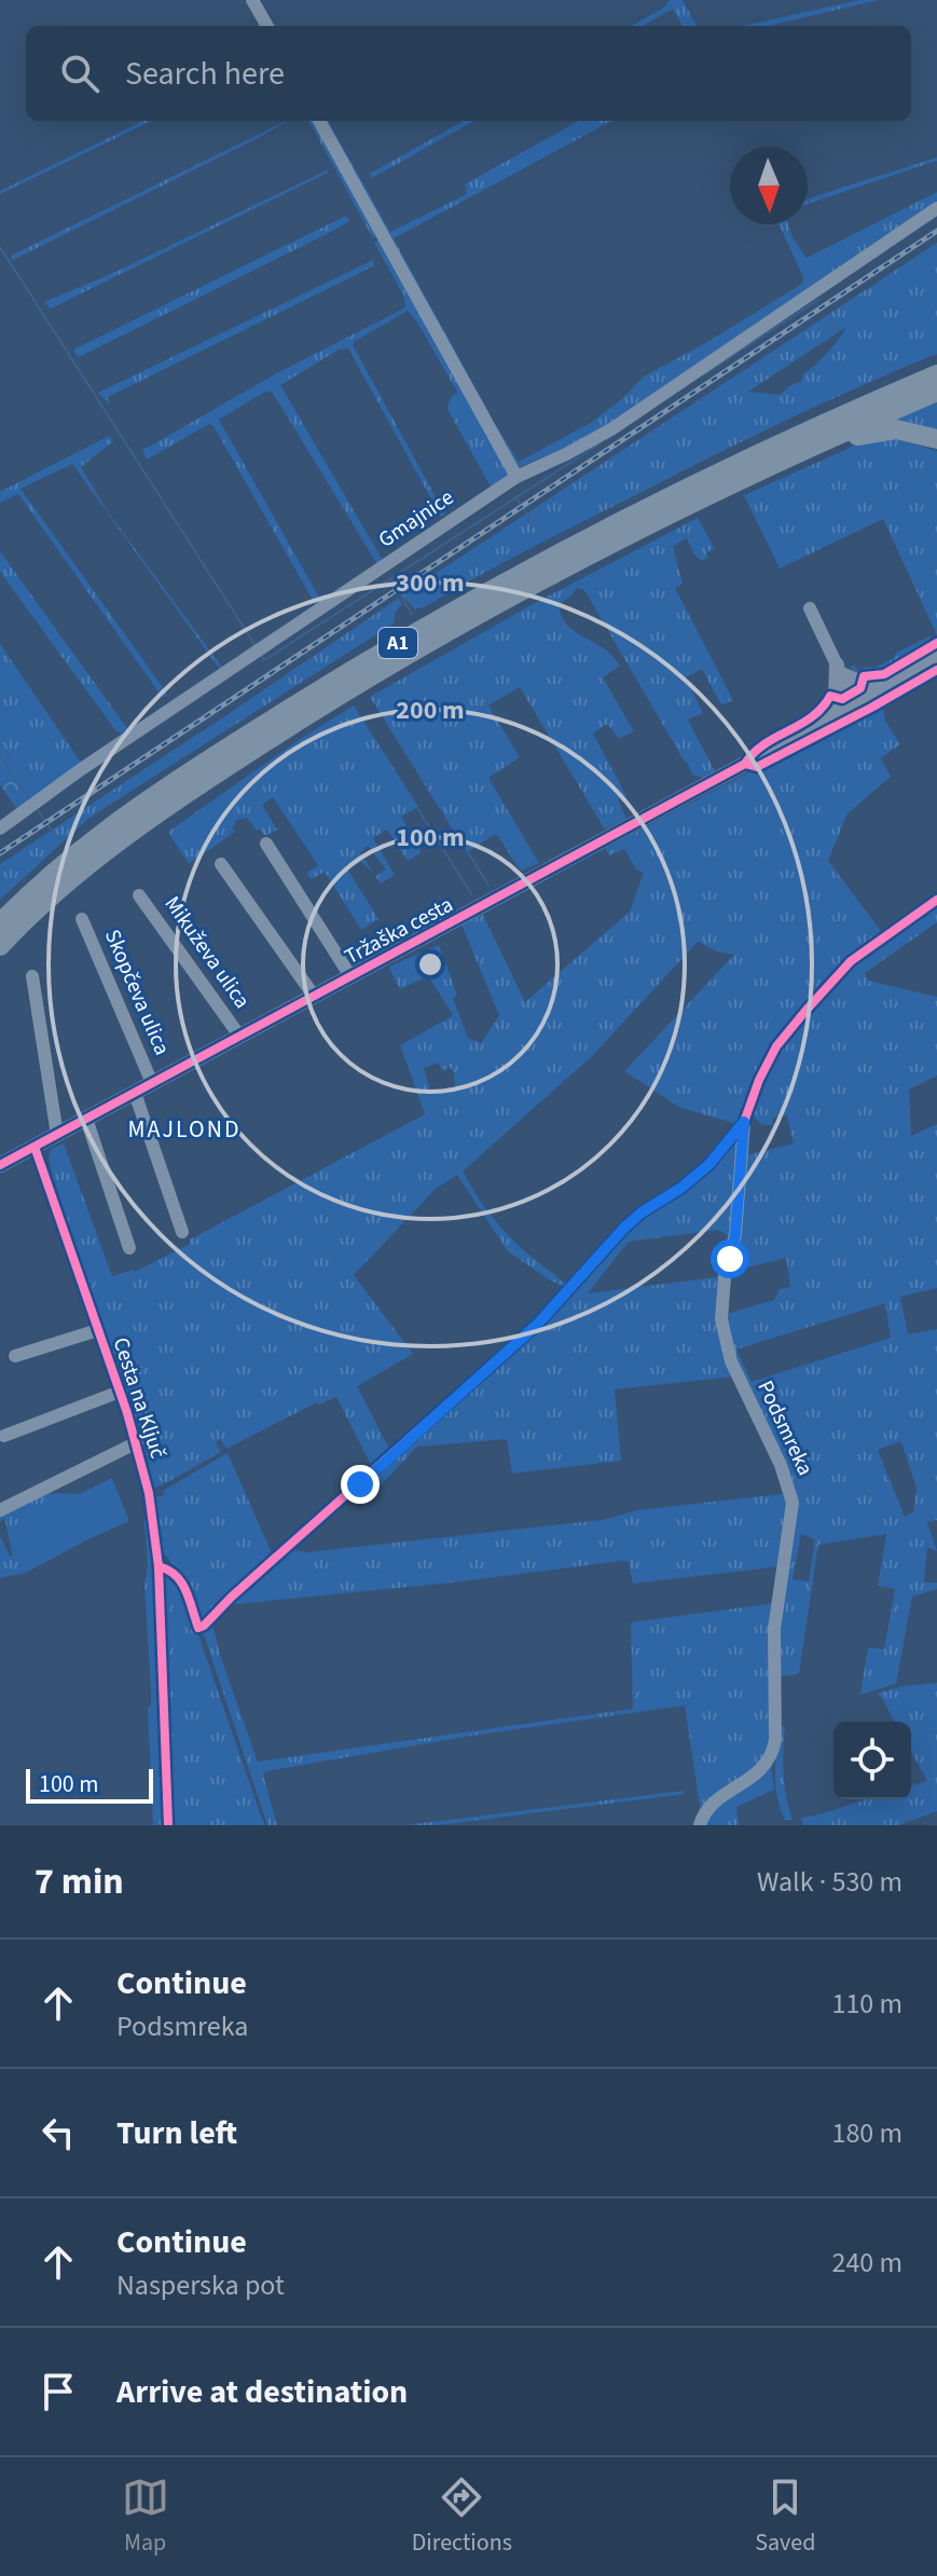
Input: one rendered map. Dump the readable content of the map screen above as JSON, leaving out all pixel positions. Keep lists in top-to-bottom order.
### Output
{
  "streets": {
    "highway": ["A1"],
    "main road": ["Tržaška cesta"],
    "street": [
      "Gmajnice",
      "Mikuževa ulica",
      "Skopčeva ulica",
      "Cesta na Ključ",
      "Podsmreka"
    ]
  },
  "crossings": [
    ["Tržaška cesta", "Mikuževa ulica"],
    ["Tržaška cesta", "Skopčeva ulica"],
    ["Tržaška cesta", "Cesta na Ključ"]
  ],
  "districts": ["MAJLOND"],
  "scale_bar": "100 m",
  "north": "bottom",
  "page": {
    "search": "Search here",
    "scale": "100 m",
    "heading": ["7 min", "Walk · 530 m"],
    "list": [
      ["Continue", "Podsmreka", "110 m"],
      ["Turn left", "180 m"],
      ["Continue", "Nasperska pot", "240 m"],
      "Arrive at destination"
    ],
    "nav": ["Map", "Directions", "Saved"]
  },
  "rings": ["300 m", "200 m", "100 m"]
}
